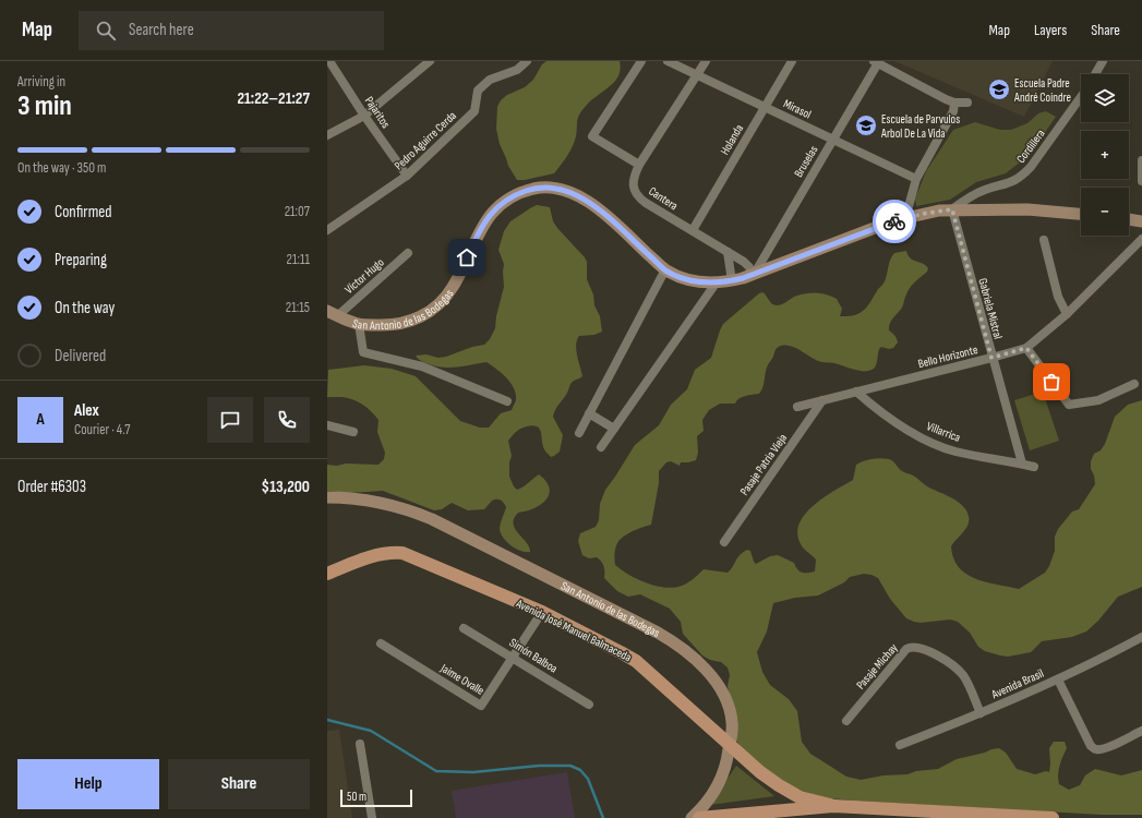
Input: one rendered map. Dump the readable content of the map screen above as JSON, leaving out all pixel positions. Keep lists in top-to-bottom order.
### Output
{
  "streets": {
    "main road": ["Avenida José Manuel Balmaceda"],
    "street": [
      "Mirasol",
      "Pajaritos",
      "Holanda",
      "Pedro Aguirre Cerda",
      "Cordillera",
      "Bruselas",
      "Cantera",
      "Víctor Hugo",
      "San Antonio de las Bodegas",
      "Gabriela Mistral",
      "Bello Horizonte",
      "Villarrica",
      "Pasaje Patria Vieja",
      "Simón Balboa",
      "Pasaje Michay",
      "Jaime Ovalle",
      "Avenida Brasil"
    ]
  },
  "crossings": [
    ["Mirasol", "Holanda"],
    ["Mirasol", "Bruselas"],
    ["Mirasol", "Cantera"],
    ["Pajaritos", "Pedro Aguirre Cerda"],
    ["Holanda", "Cantera"],
    ["Cordillera", "San Antonio de las Bodegas"],
    ["Cordillera", "Gabriela Mistral"],
    ["Bruselas", "Cantera"],
    ["Bruselas", "San Antonio de las Bodegas"],
    ["Cantera", "San Antonio de las Bodegas"],
    ["Víctor Hugo", "San Antonio de las Bodegas"],
    ["San Antonio de las Bodegas", "Gabriela Mistral"],
    ["San Antonio de las Bodegas", "Avenida José Manuel Balmaceda"],
    ["Gabriela Mistral", "Bello Horizonte"],
    ["Gabriela Mistral", "Villarrica"],
    ["Bello Horizonte", "Villarrica"],
    ["Bello Horizonte", "Pasaje Patria Vieja"],
    ["Avenida José Manuel Balmaceda", "Jaime Ovalle"],
    ["Simón Balboa", "Jaime Ovalle"],
    ["Pasaje Michay", "Avenida Brasil"]
  ],
  "places": {
    "school or university": ["Escuela Padre André Coindre", "Escuela de Parvulos Arbol De La Vida"]
  },
  "scale_bar": "50 m",
  "page": {
    "header": "Map",
    "search": "Search here",
    "nav": ["Map", "Layers", "Share"],
    "heading": ["3 min", "Arriving in", "21:22–21:27"],
    "panel": [
      "Alex",
      "Courier · 4.7",
      "Order #6303",
      "$13,200"
    ],
    "map_buttons": ["+", "−"],
    "bar": "On the way · 350 m",
    "list": [
      ["Confirmed", "21:07"],
      ["Preparing", "21:11"],
      ["On the way", "21:15"],
      "Delivered"
    ],
    "round": "A",
    "buttons": ["Help", "Share"],
    "scale": "50 m"
  }
}
